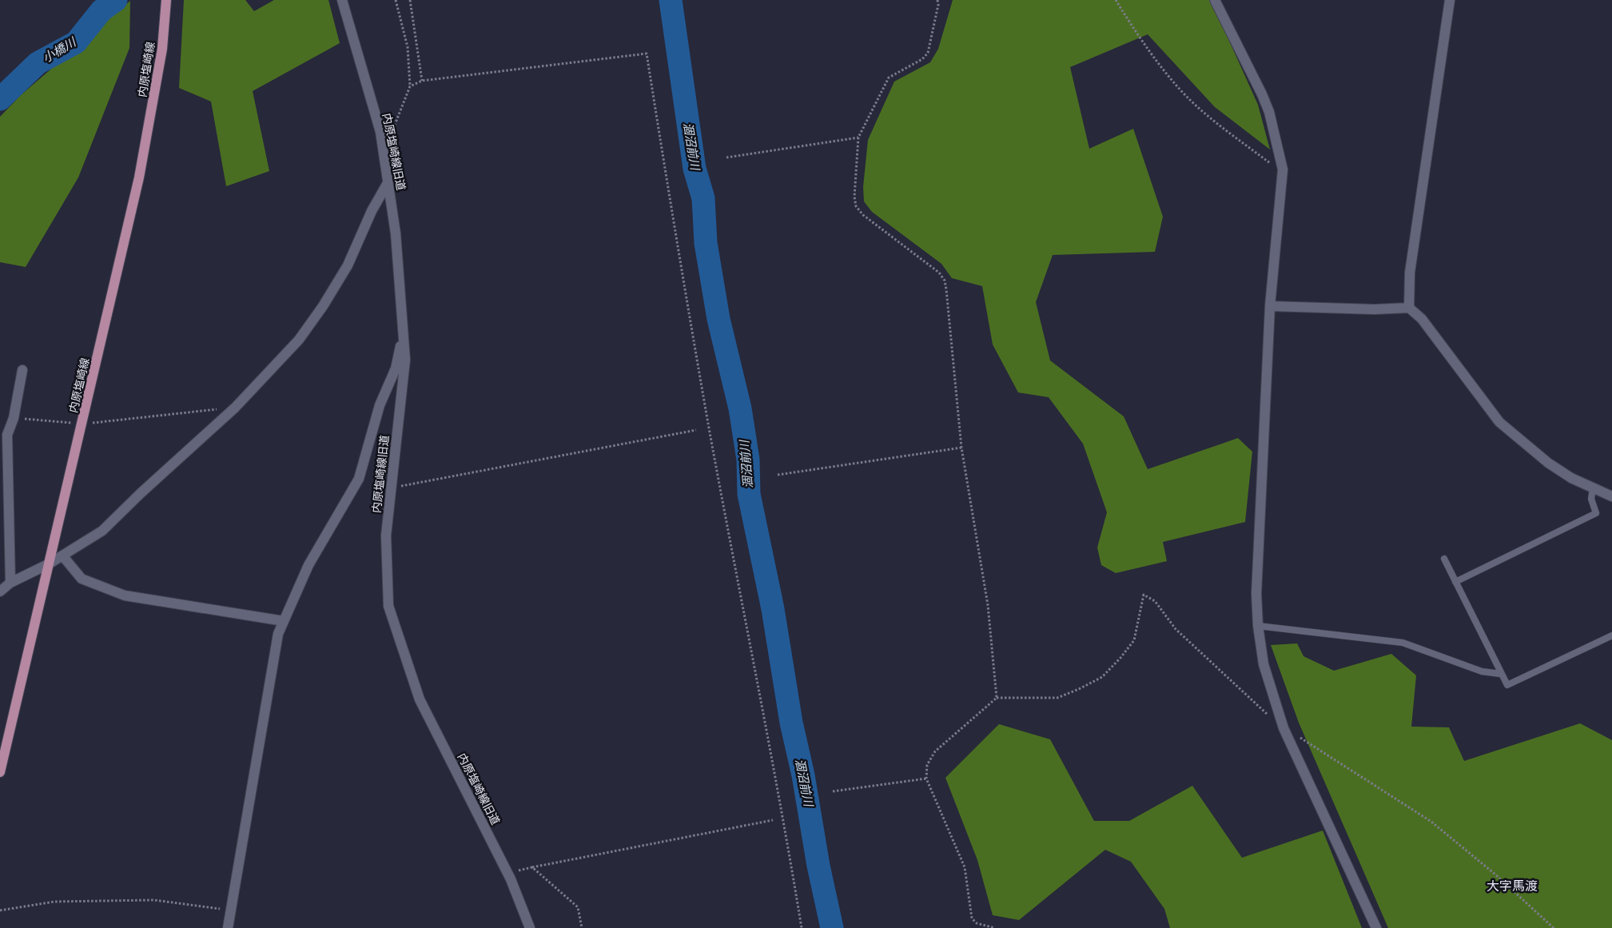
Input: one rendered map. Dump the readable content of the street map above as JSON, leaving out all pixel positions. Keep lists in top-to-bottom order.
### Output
{
  "streets": {
    "main road": ["内原塩崎線"],
    "street": ["内原塩崎線旧道"]
  },
  "districts": ["大字馬渡"],
  "water": ["小橋川", "涸沼前川"]
}
